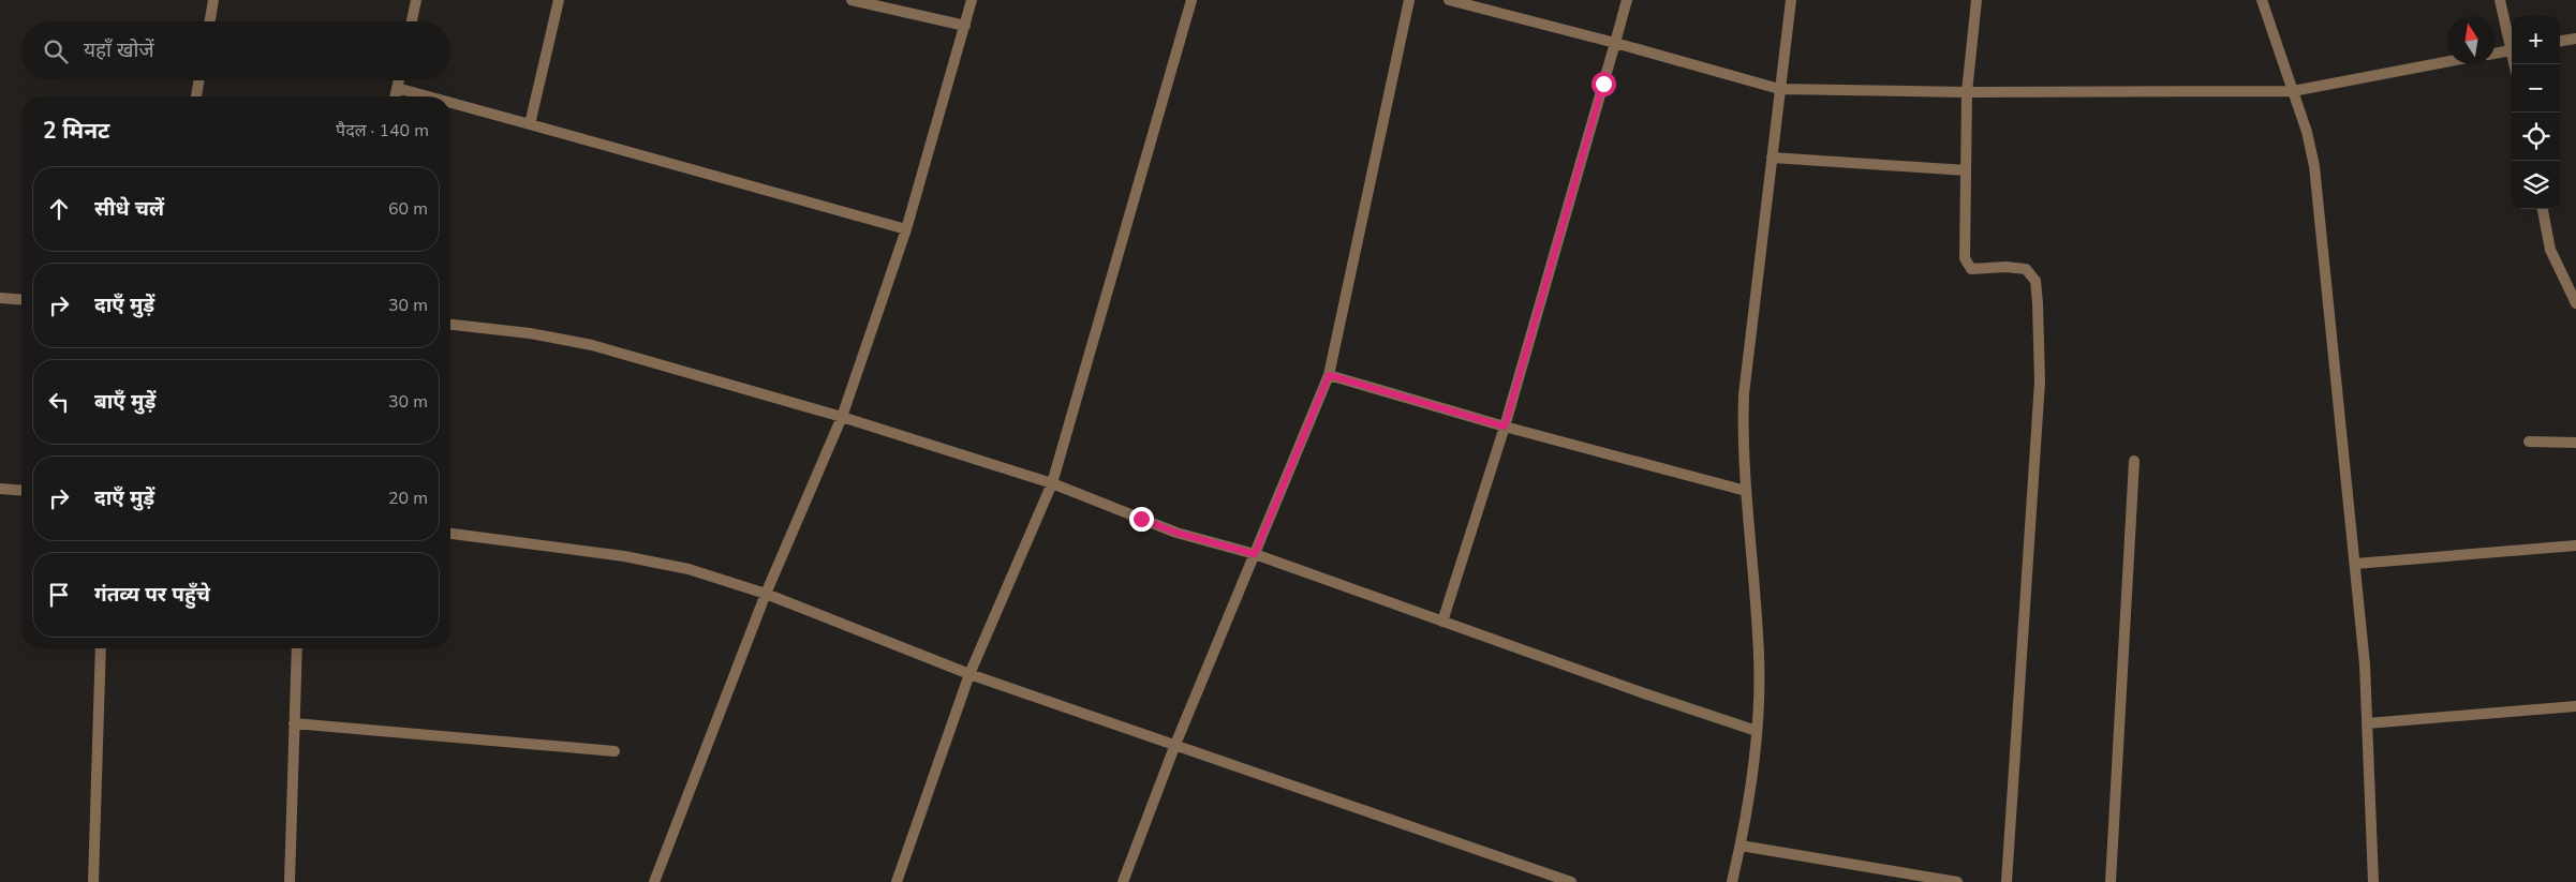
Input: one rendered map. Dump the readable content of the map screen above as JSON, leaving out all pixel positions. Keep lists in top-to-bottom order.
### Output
{
  "north": "top",
  "page": {
    "map_buttons": ["+", "−"],
    "search": "यहाँ खोजें",
    "heading": ["2 मिनट", "पैदल · 140 m"],
    "list": [
      ["सीधे चलें", "60 m"],
      ["दाएँ मुड़ें", "30 m"],
      ["बाएँ मुड़ें", "30 m"],
      ["दाएँ मुड़ें", "20 m"],
      "गंतव्य पर पहुँचे"
    ]
  }
}
